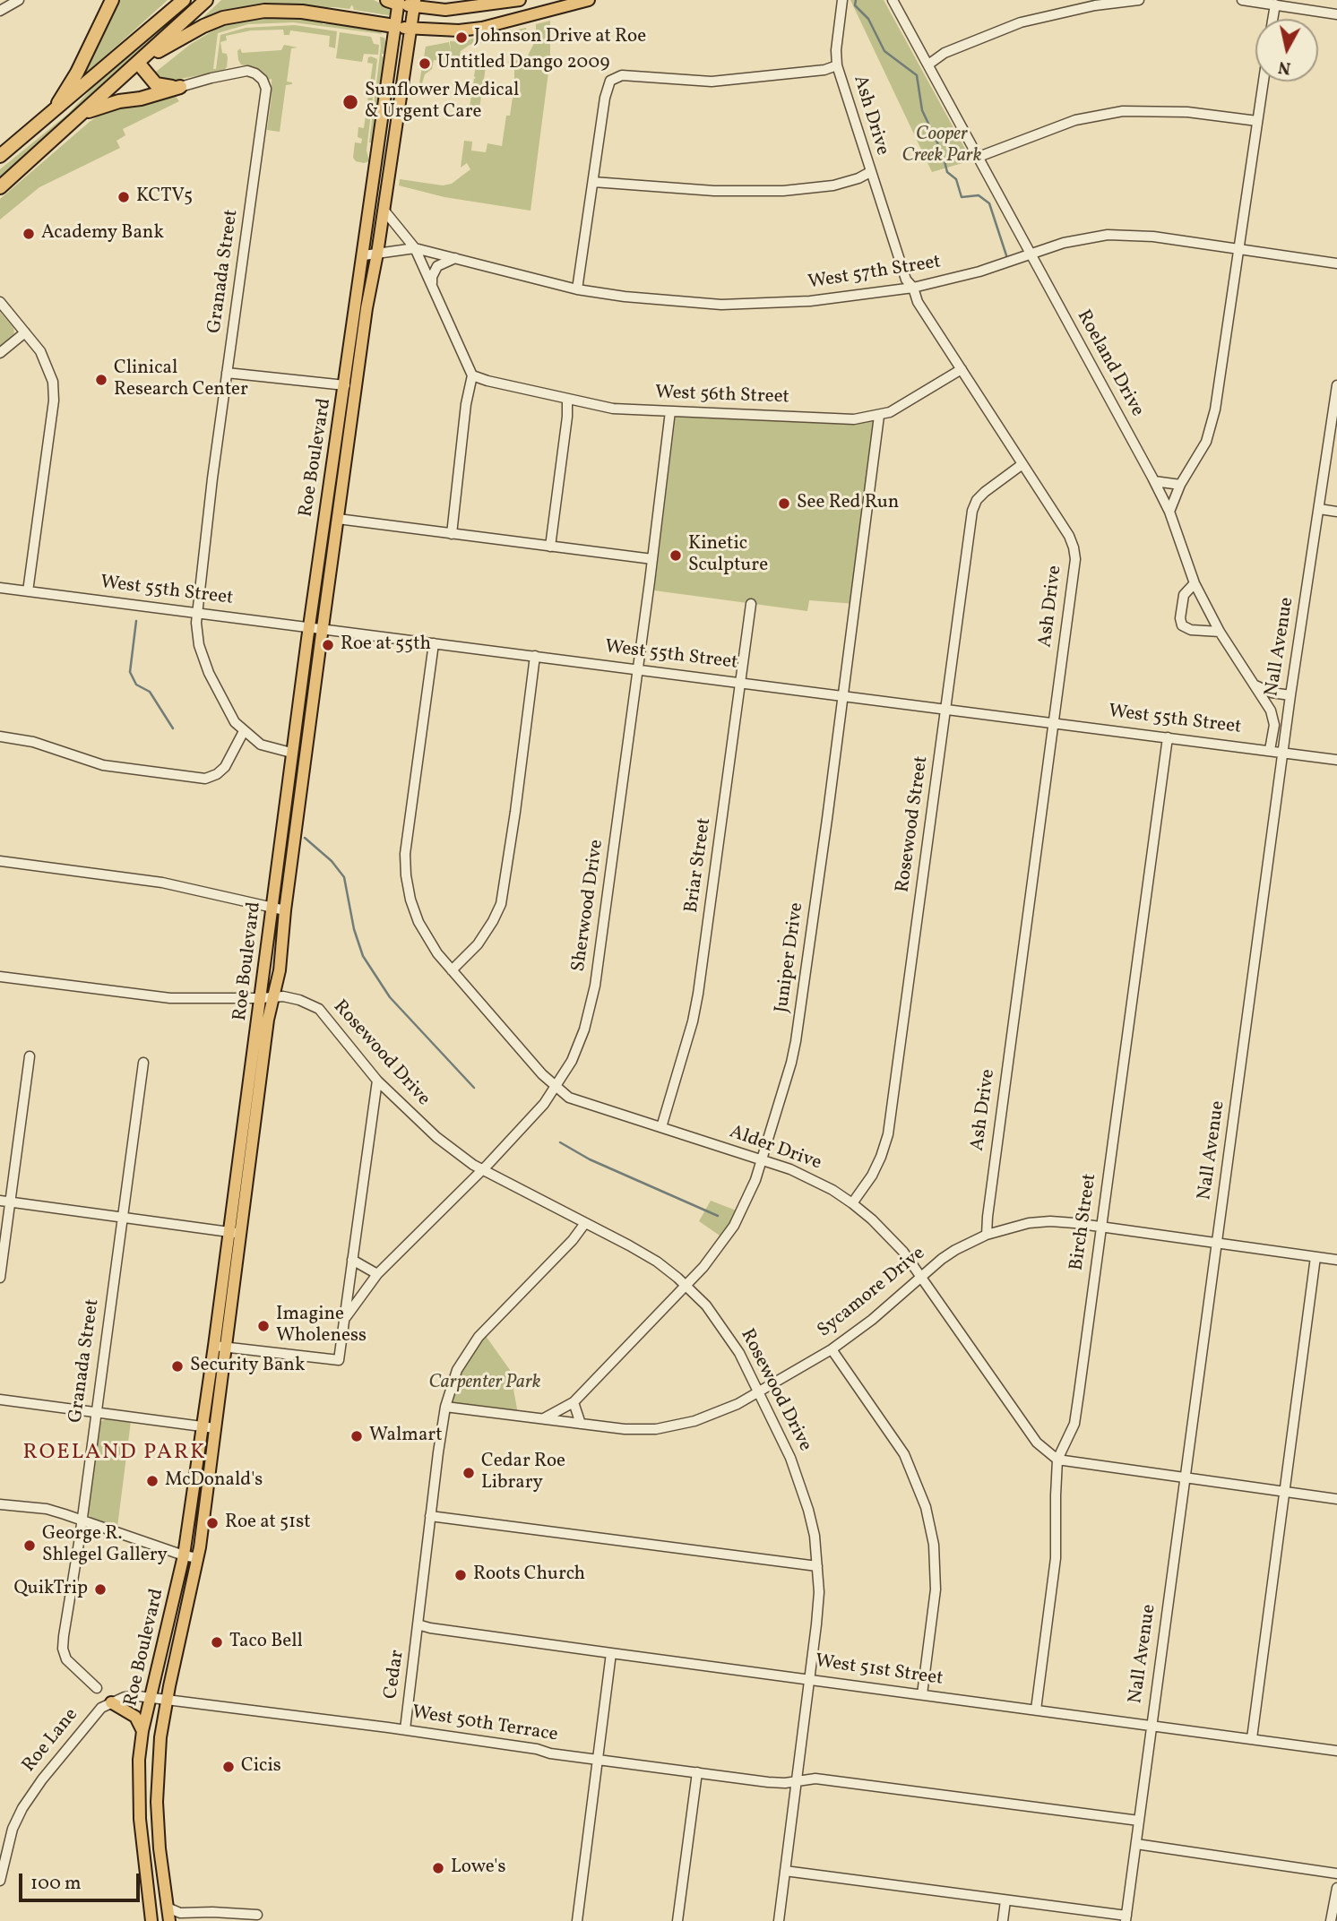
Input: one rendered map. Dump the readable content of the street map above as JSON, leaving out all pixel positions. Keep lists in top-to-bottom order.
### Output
{
  "streets": {
    "main road": ["Roe Boulevard"],
    "street": [
      "Ash Drive",
      "Granada Street",
      "West 57th Street",
      "Roeland Drive",
      "West 56th Street",
      "West 55th Street",
      "Nall Avenue",
      "Rosewood Street",
      "Briar Street",
      "Sherwood Drive",
      "Juniper Drive",
      "Rosewood Drive",
      "Alder Drive",
      "Birch Street",
      "Sycamore Drive",
      "West 51st Street",
      "Cedar",
      "West 50th Terrace",
      "Roe Lane"
    ]
  },
  "crossings": [
    ["Ash Drive", "West 57th Street"],
    ["Ash Drive", "West 56th Street"],
    ["Ash Drive", "West 55th Street"],
    ["Ash Drive", "Rosewood Street"],
    ["Ash Drive", "Sycamore Drive"],
    ["Granada Street", "West 55th Street"],
    ["West 57th Street", "Roeland Drive"],
    ["West 57th Street", "Roe Boulevard"],
    ["Roeland Drive", "West 55th Street"],
    ["West 56th Street", "Sherwood Drive"],
    ["West 56th Street", "Juniper Drive"],
    ["Roe Boulevard", "West 55th Street"],
    ["Roe Boulevard", "Rosewood Drive"],
    ["Roe Boulevard", "West 50th Terrace"],
    ["West 55th Street", "Nall Avenue"],
    ["West 55th Street", "Rosewood Street"],
    ["West 55th Street", "Briar Street"],
    ["West 55th Street", "Sherwood Drive"],
    ["West 55th Street", "Juniper Drive"],
    ["West 55th Street", "Alder Drive"],
    ["West 55th Street", "Birch Street"],
    ["Nall Avenue", "Sycamore Drive"],
    ["Nall Avenue", "West 51st Street"],
    ["Nall Avenue", "West 50th Terrace"],
    ["Rosewood Street", "Alder Drive"],
    ["Briar Street", "Alder Drive"],
    ["Sherwood Drive", "Rosewood Drive"],
    ["Sherwood Drive", "Alder Drive"],
    ["Juniper Drive", "Rosewood Drive"],
    ["Juniper Drive", "Alder Drive"],
    ["Juniper Drive", "Sycamore Drive"],
    ["Rosewood Drive", "Sycamore Drive"],
    ["Rosewood Drive", "West 51st Street"],
    ["Rosewood Drive", "Cedar"],
    ["Rosewood Drive", "West 50th Terrace"],
    ["Alder Drive", "Birch Street"],
    ["Alder Drive", "Sycamore Drive"],
    ["Birch Street", "Sycamore Drive"],
    ["Birch Street", "West 51st Street"],
    ["Sycamore Drive", "Cedar"],
    ["West 51st Street", "Cedar"],
    ["Cedar", "West 50th Terrace"]
  ],
  "districts": ["ROELAND PARK"],
  "parks": ["Cooper Creek Park", "Carpenter Park"],
  "places": [
    "Johnson Drive at Roe",
    "Untitled Dango 2009",
    "Sunflower Medical & Urgent Care",
    "KCTV5",
    "Academy Bank",
    "Clinical Research Center",
    "See Red Run",
    "Kinetic Sculpture",
    "Roe at 55th",
    "Imagine Wholeness",
    "Security Bank",
    "Walmart",
    "Cedar Roe Library",
    "McDonald's",
    "Roe at 51st",
    "George R. Shlegel Gallery",
    "Roots Church",
    "QuikTrip",
    "Taco Bell",
    "Cicis",
    "Lowe's"
  ],
  "scale_bar": "100 m",
  "north": "bottom"
}
